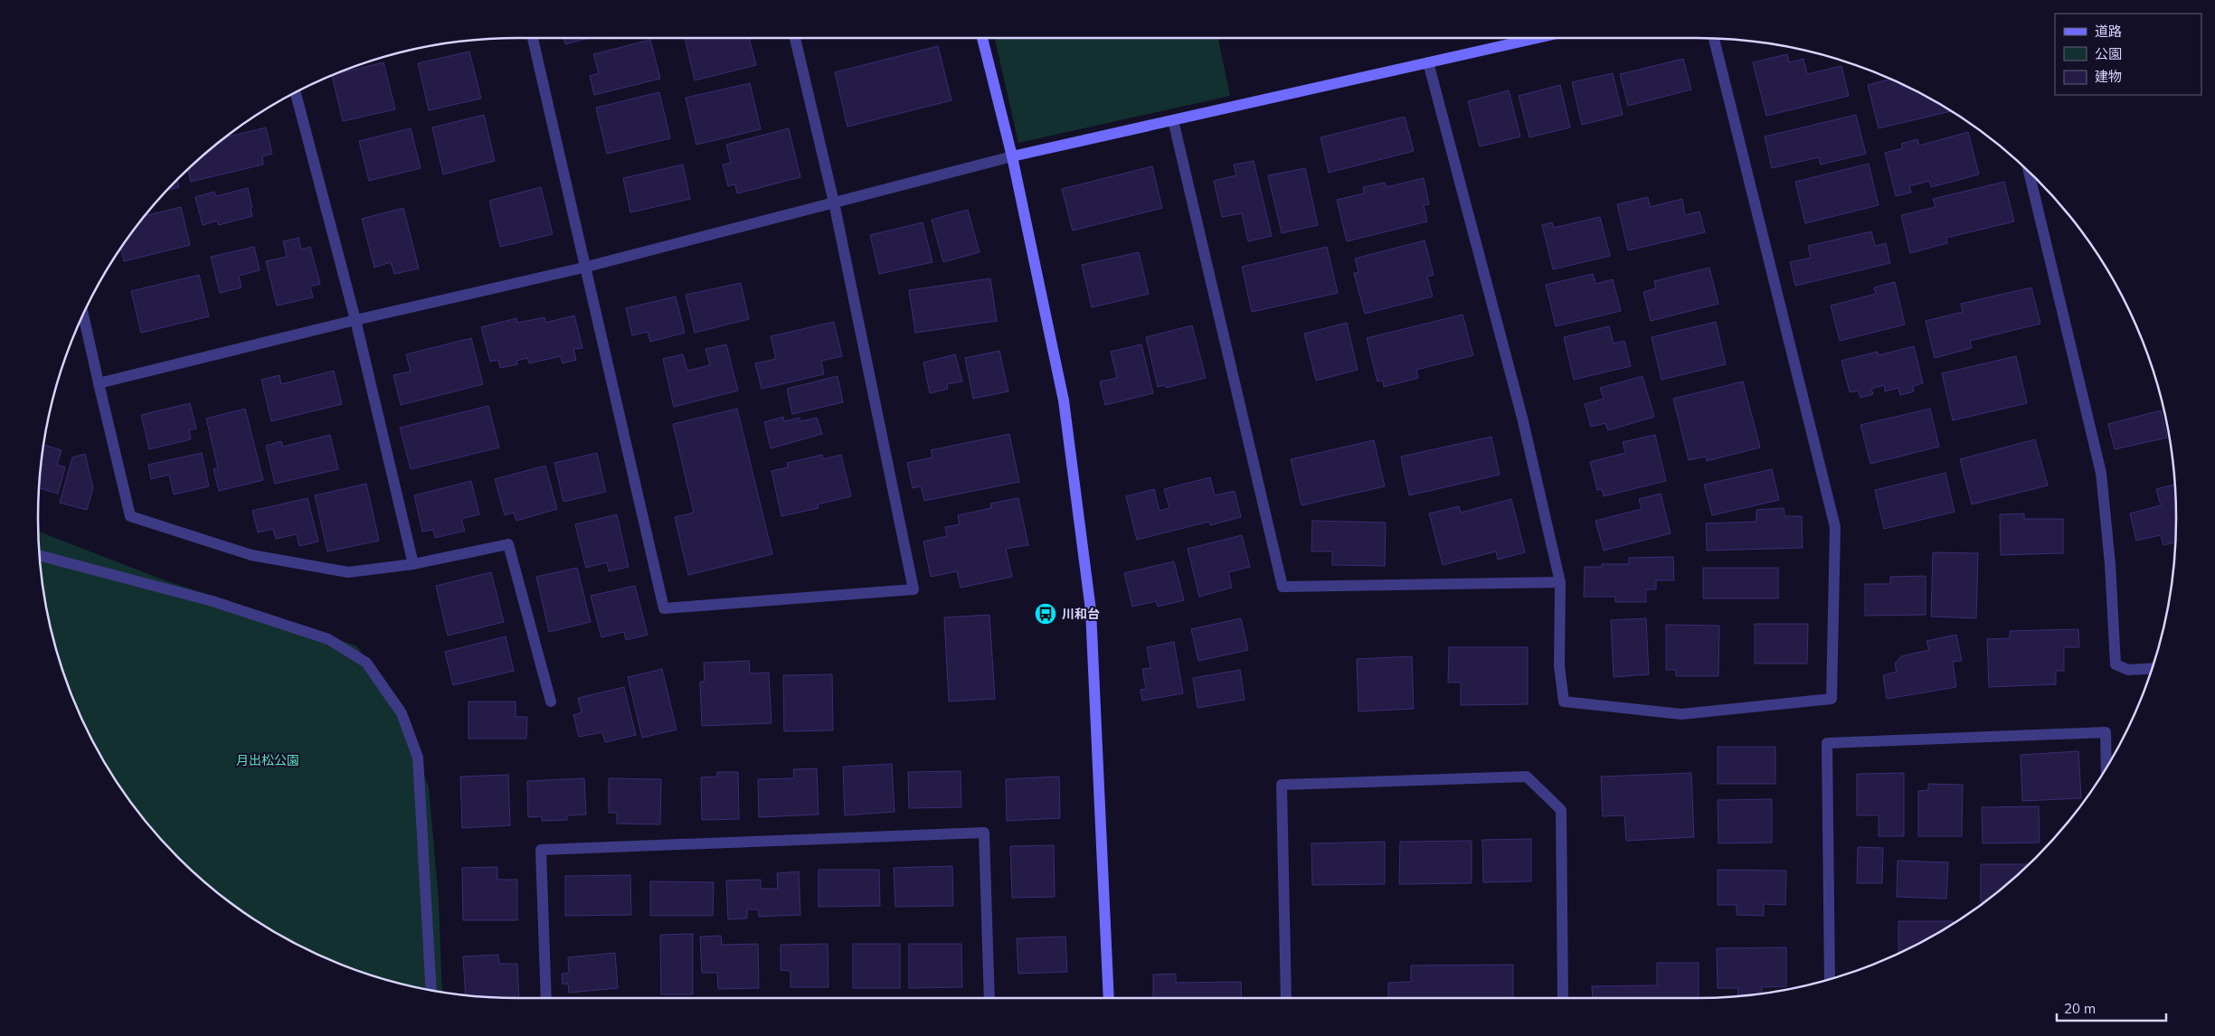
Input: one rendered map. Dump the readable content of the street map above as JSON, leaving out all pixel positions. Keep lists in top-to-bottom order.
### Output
{
  "parks": ["月出松公園"],
  "places": {
    "bus stop": ["川和台"]
  },
  "legend": ["道路", "公園", "建物"],
  "scale_bar": "20 m"
}
